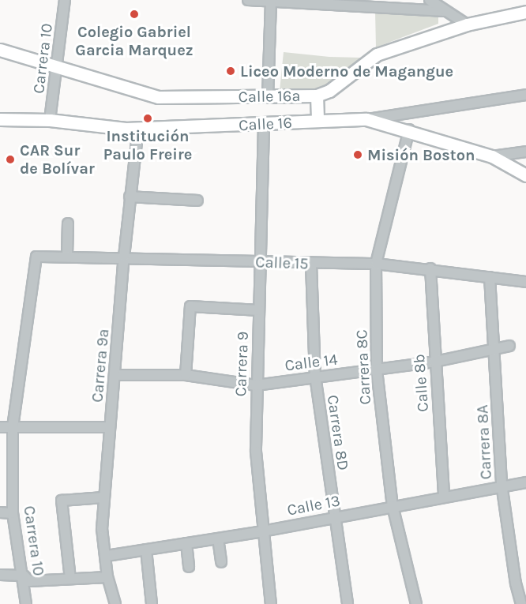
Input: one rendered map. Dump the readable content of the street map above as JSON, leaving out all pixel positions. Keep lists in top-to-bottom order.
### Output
{
  "streets": {
    "main road": ["Calle 16a", "Calle 16"],
    "street": [
      "Carrera 10",
      "Calle 15",
      "Calle 14",
      "Carrera 9",
      "Carrera 9a",
      "Carrera 8C",
      "Calle 8b",
      "Carrera 8D",
      "Carrera 8A",
      "Calle 13"
    ]
  },
  "crossings": [
    ["Carrera 10", "Calle 16a"],
    ["Carrera 10", "Calle 16"],
    ["Carrera 10", "Calle 15"],
    ["Calle 16", "Carrera 9"],
    ["Calle 16", "Carrera 9a"],
    ["Calle 16", "Carrera 8C"],
    ["Calle 15", "Carrera 9"],
    ["Calle 15", "Carrera 9a"],
    ["Calle 15", "Carrera 8C"],
    ["Calle 15", "Calle 8b"],
    ["Calle 15", "Carrera 8D"],
    ["Calle 15", "Carrera 8A"],
    ["Calle 14", "Carrera 9"],
    ["Calle 14", "Carrera 9a"],
    ["Calle 14", "Carrera 8C"],
    ["Calle 14", "Calle 8b"],
    ["Calle 14", "Carrera 8D"],
    ["Calle 14", "Carrera 8A"],
    ["Carrera 9", "Calle 13"],
    ["Carrera 9a", "Calle 13"],
    ["Carrera 8C", "Calle 13"],
    ["Calle 8b", "Calle 13"],
    ["Carrera 8D", "Calle 13"],
    ["Carrera 8A", "Calle 13"]
  ],
  "places": [
    "Colegio Gabriel Garcia Marquez",
    "Liceo Moderno de Magangue",
    "Institución Paulo Freire",
    "Misión Boston",
    "CAR Sur de Bolívar"
  ]
}
